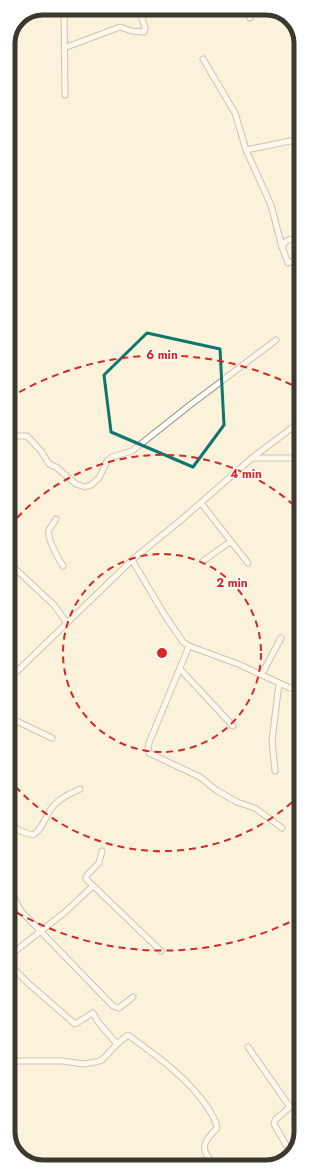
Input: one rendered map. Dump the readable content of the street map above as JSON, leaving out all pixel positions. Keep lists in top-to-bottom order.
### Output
{
  "rings": ["6 min", "4 min", "2 min"]
}
